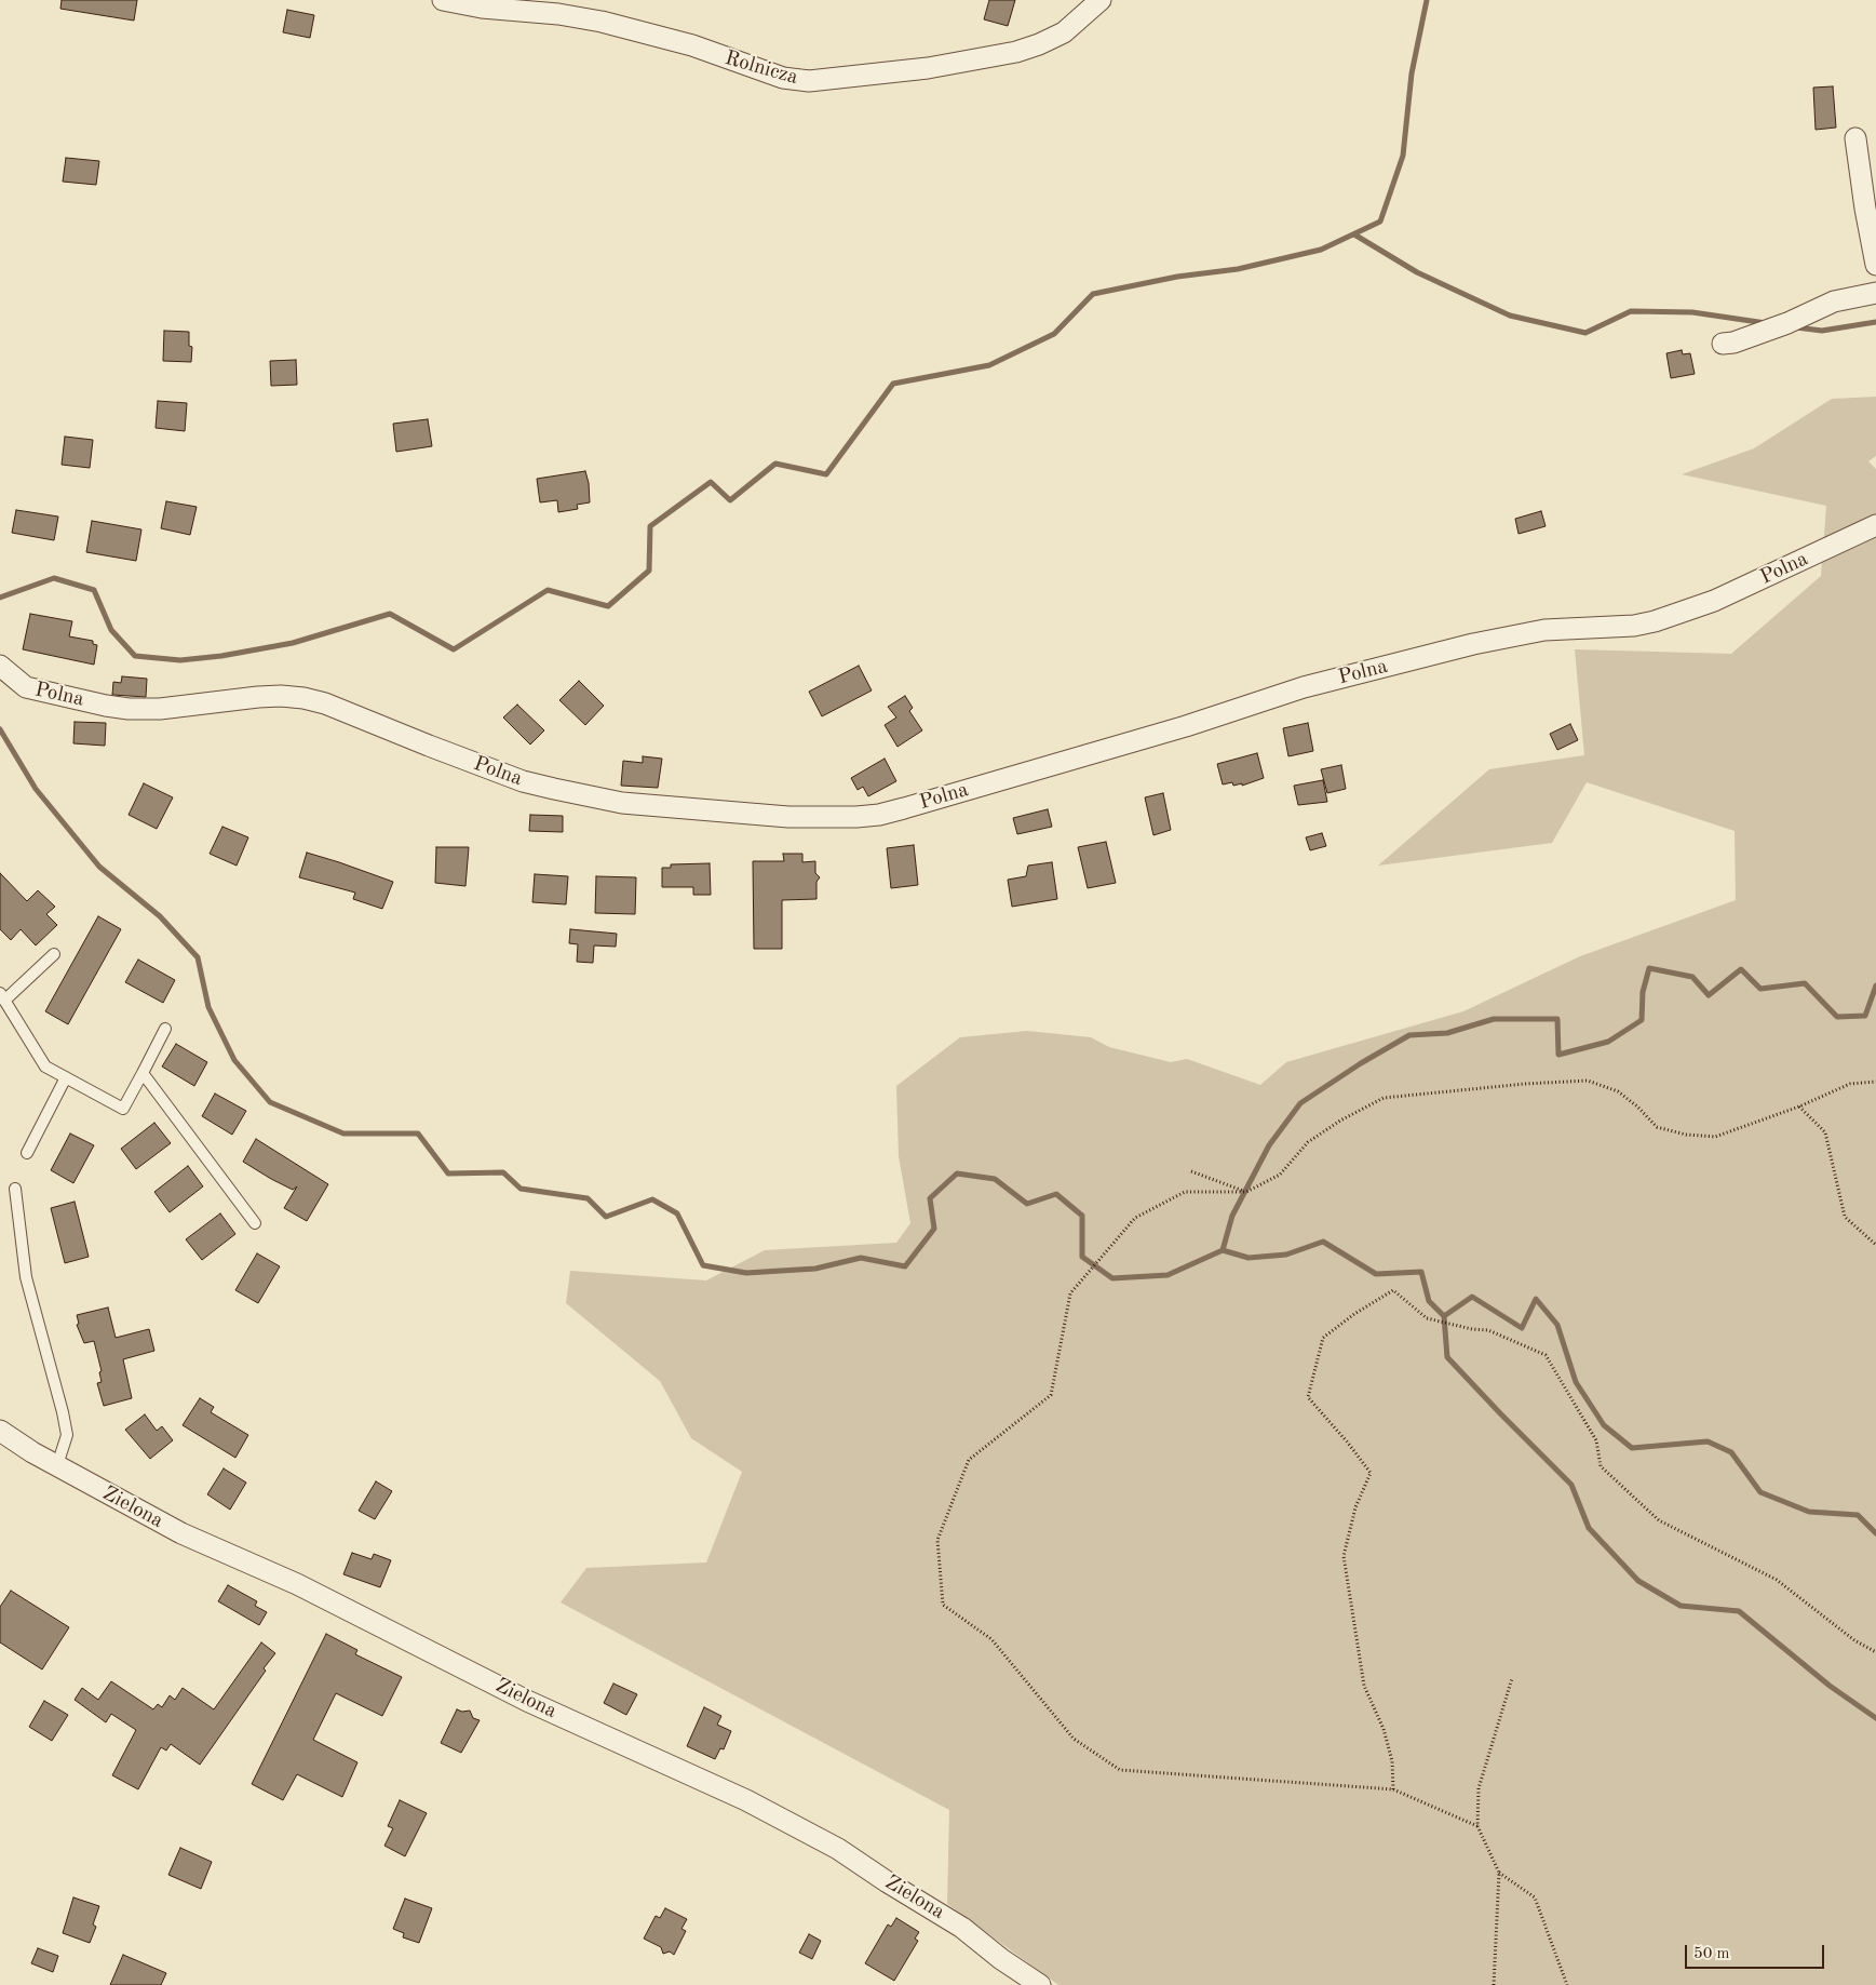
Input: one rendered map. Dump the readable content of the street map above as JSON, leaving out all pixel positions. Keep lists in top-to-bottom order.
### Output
{
  "streets": {
    "street": ["Rolnicza", "Polna", "Zielona"]
  },
  "scale_bar": "50 m"
}
